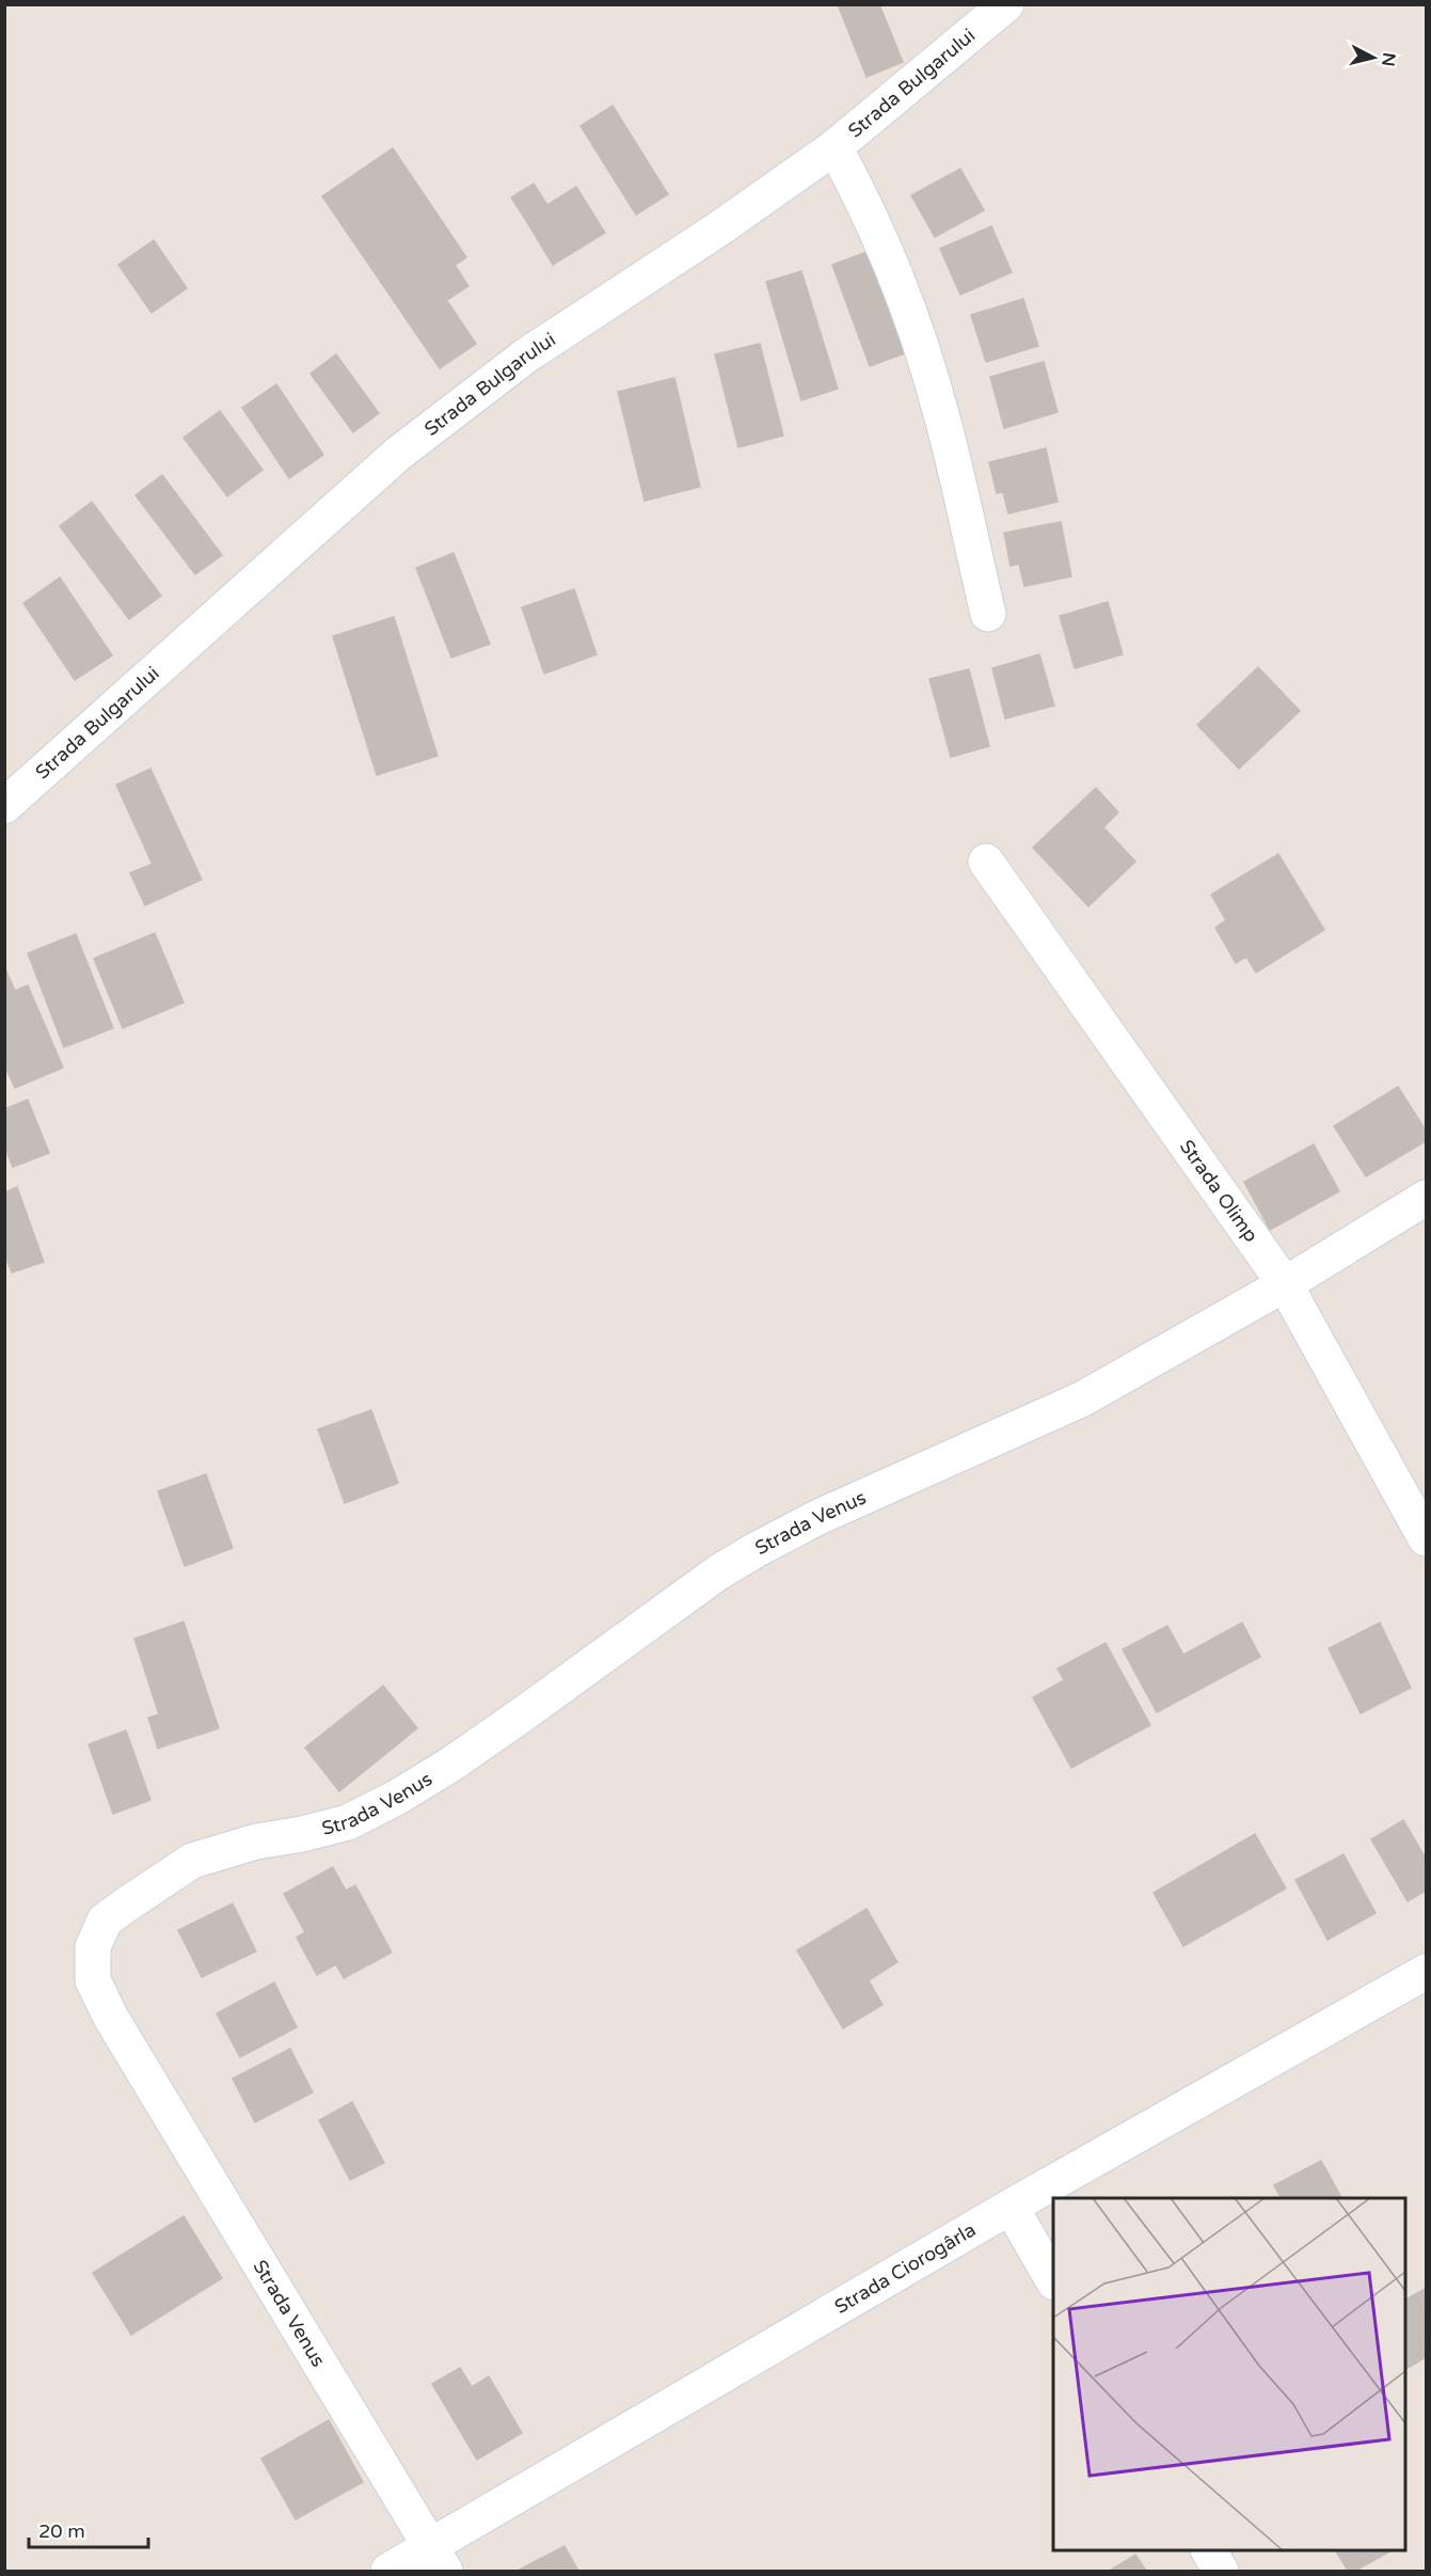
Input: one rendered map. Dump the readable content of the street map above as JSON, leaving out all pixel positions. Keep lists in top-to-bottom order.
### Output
{
  "streets": {
    "street": [
      "Strada Bulgarului",
      "Strada Olimp",
      "Strada Venus",
      "Strada Ciorogârla"
    ]
  },
  "crossings": [
    ["Strada Olimp", "Strada Venus"],
    ["Strada Venus", "Strada Ciorogârla"]
  ],
  "scale_bar": "20 m",
  "north": "right"
}
